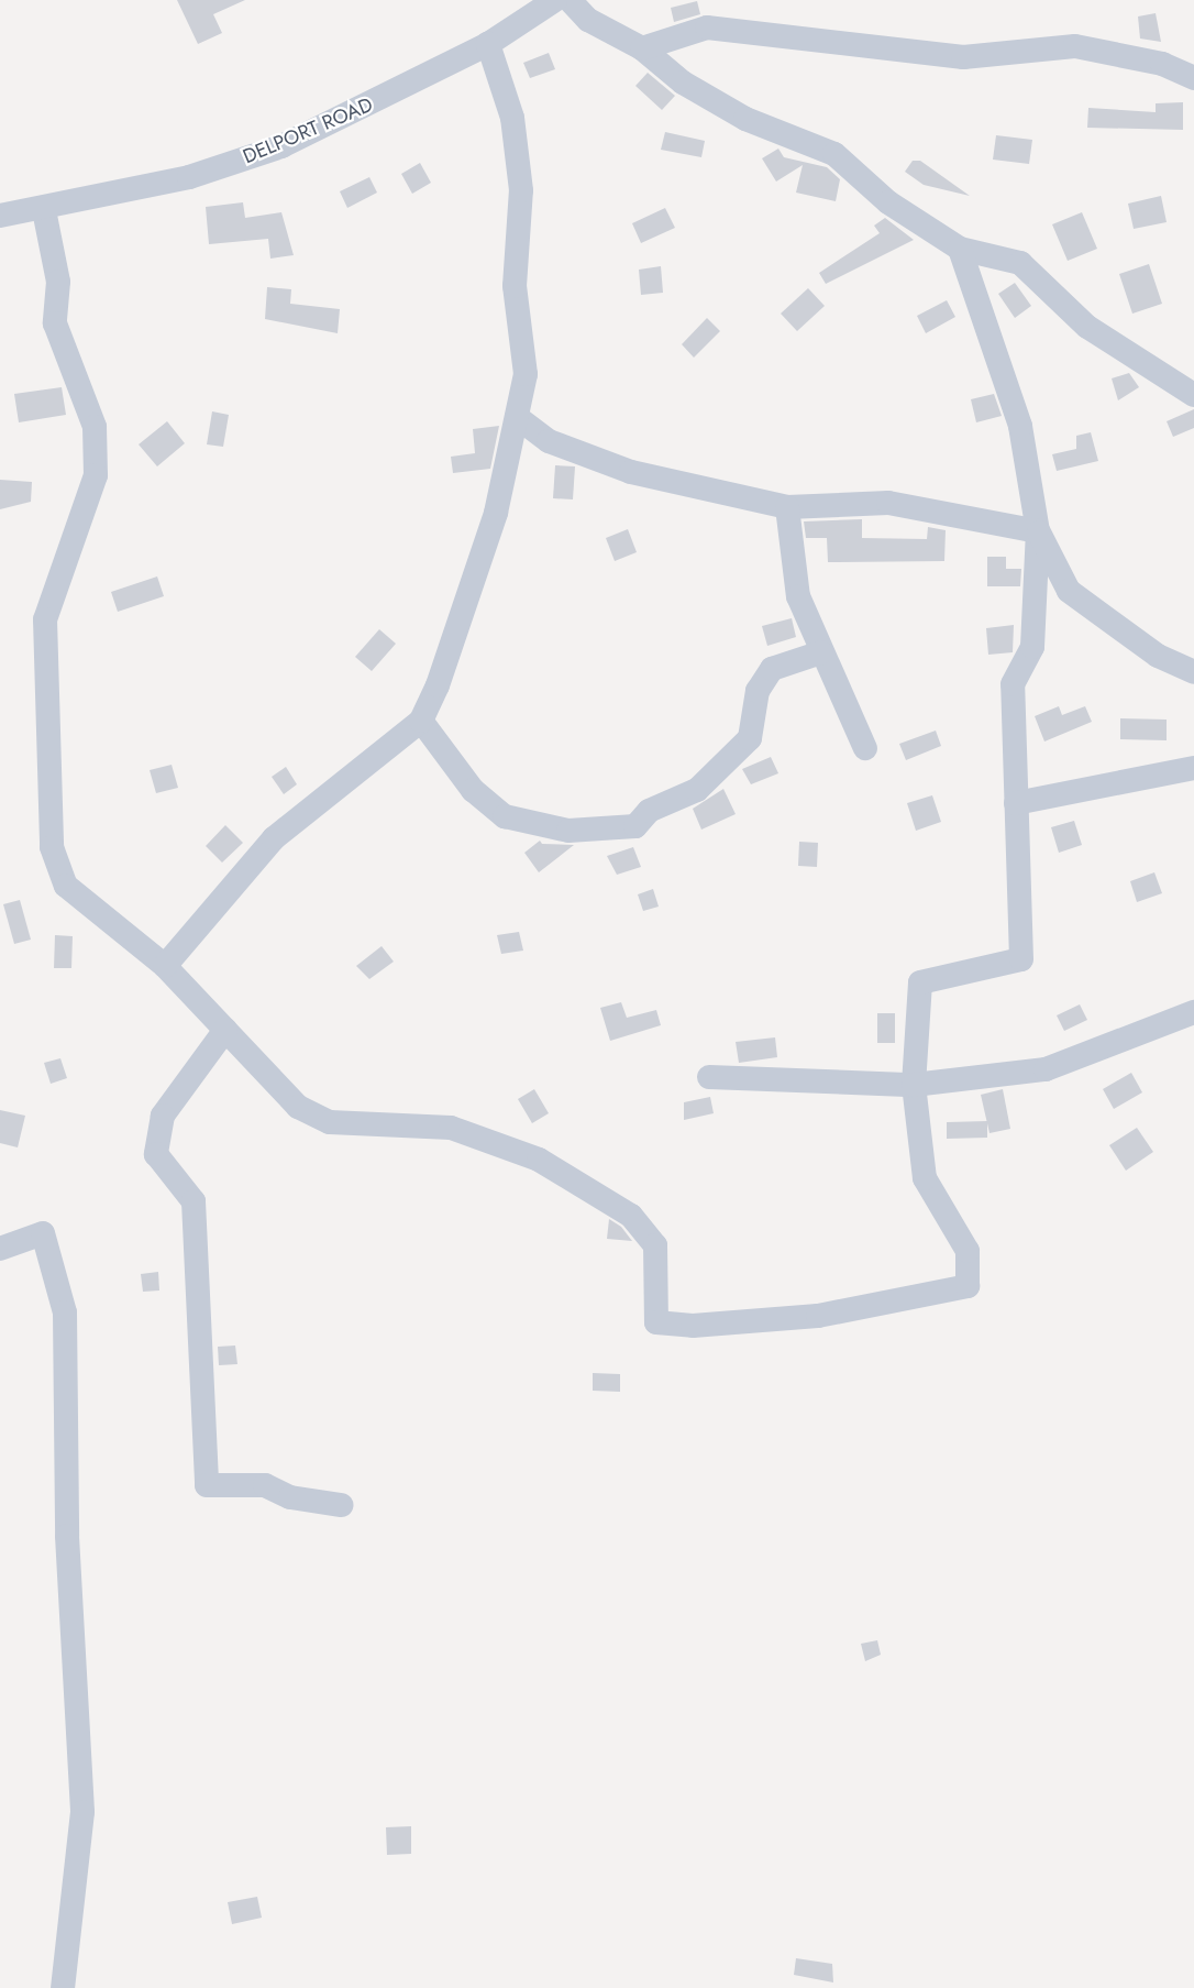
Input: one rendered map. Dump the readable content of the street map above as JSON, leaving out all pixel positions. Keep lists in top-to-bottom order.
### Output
{
  "streets": {
    "street": ["DELPORT ROAD"]
  }
}
